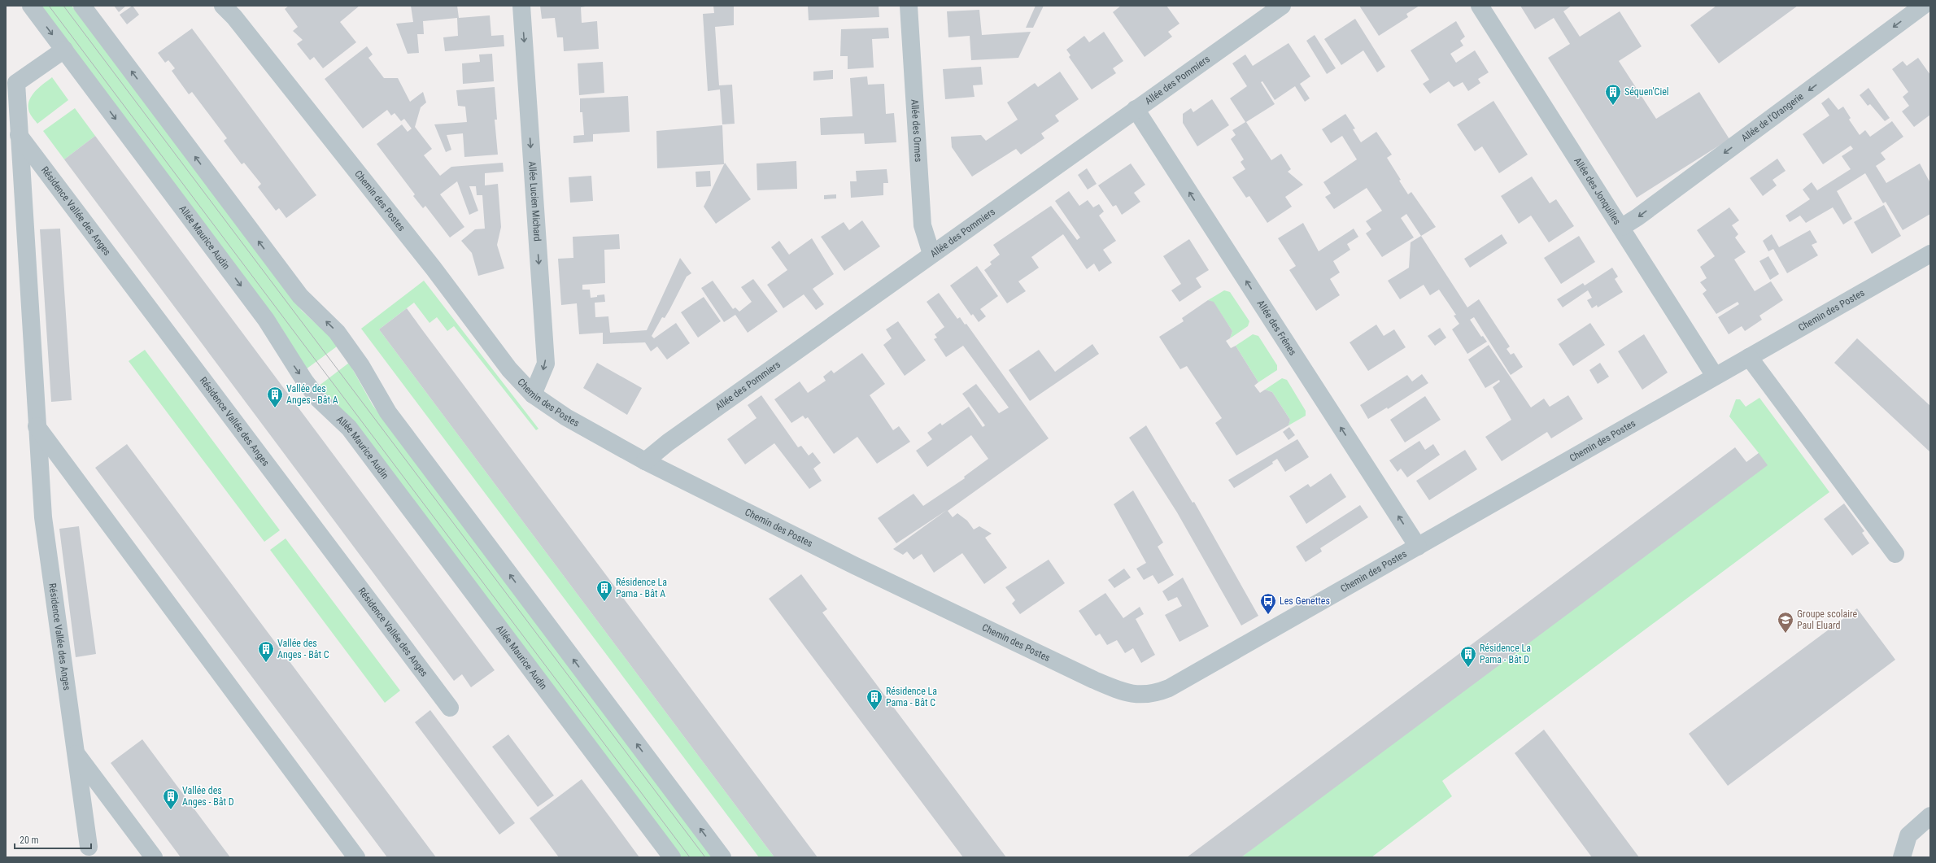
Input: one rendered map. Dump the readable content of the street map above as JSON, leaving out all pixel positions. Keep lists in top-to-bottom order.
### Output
{
  "streets": {
    "street": [
      "Allée des Pommiers",
      "Allée de l'Orangerie",
      "Allée des Ormes",
      "Allée des Jonquilles",
      "Chemin des Postes",
      "Allée Lucien Michard",
      "Résidence Vallée des Anges",
      "Allée Maurice Audin",
      "Allée des Frênes"
    ]
  },
  "crossings": [
    ["Allée des Pommiers", "Allée des Ormes"],
    ["Allée des Pommiers", "Chemin des Postes"],
    ["Allée des Pommiers", "Allée des Frênes"],
    ["Allée de l'Orangerie", "Allée des Jonquilles"],
    ["Allée des Jonquilles", "Chemin des Postes"],
    ["Chemin des Postes", "Allée Lucien Michard"],
    ["Chemin des Postes", "Allée des Frênes"],
    ["Résidence Vallée des Anges", "Allée Maurice Audin"]
  ],
  "one_way": ["Allée de l'Orangerie", "Allée Lucien Michard", "Allée des Frênes"],
  "places": {
    "building": [
      "Séquen'Ciel",
      "Vallée des Anges - Bât A",
      "Résidence La Pama - Bât A",
      "Vallée des Anges - Bât C",
      "Résidence La Pama - Bât D",
      "Résidence La Pama - Bât C",
      "Vallée des Anges - Bât D"
    ],
    "bus stop": ["Les Genettes"],
    "school or university": ["Groupe scolaire Paul Eluard"]
  },
  "scale_bar": "20 m"
}
